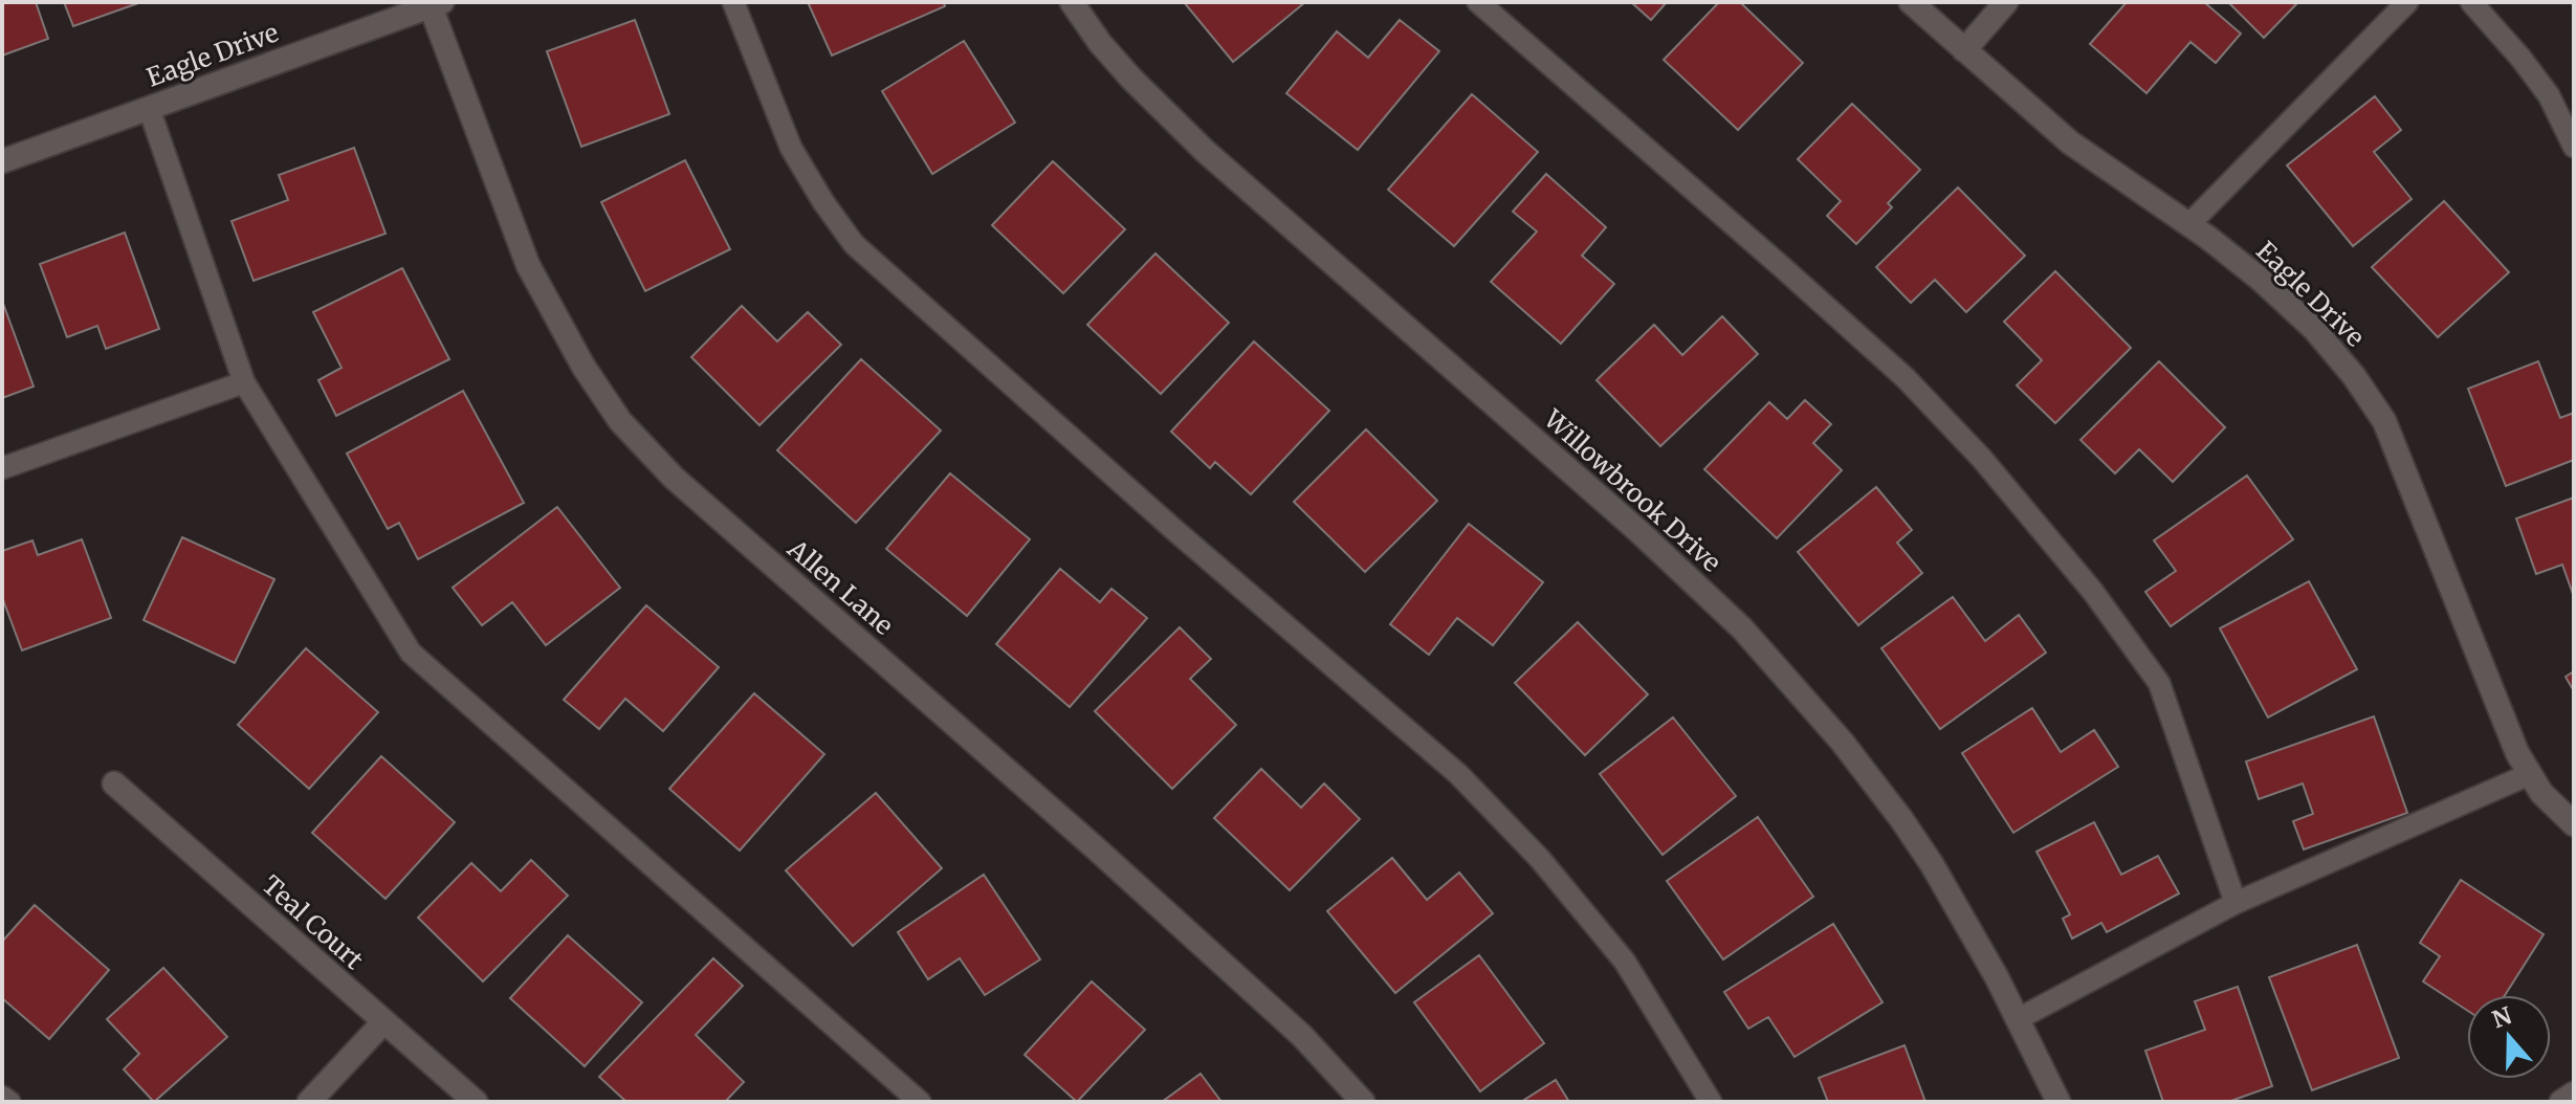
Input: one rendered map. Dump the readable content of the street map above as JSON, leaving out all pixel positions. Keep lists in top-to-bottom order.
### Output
{
  "streets": {
    "street": [
      "Eagle Drive",
      "Willowbrook Drive",
      "Allen Lane",
      "Teal Court"
    ]
  },
  "crossings": [
    ["Eagle Drive", "Allen Lane"]
  ],
  "north": "top"
}
